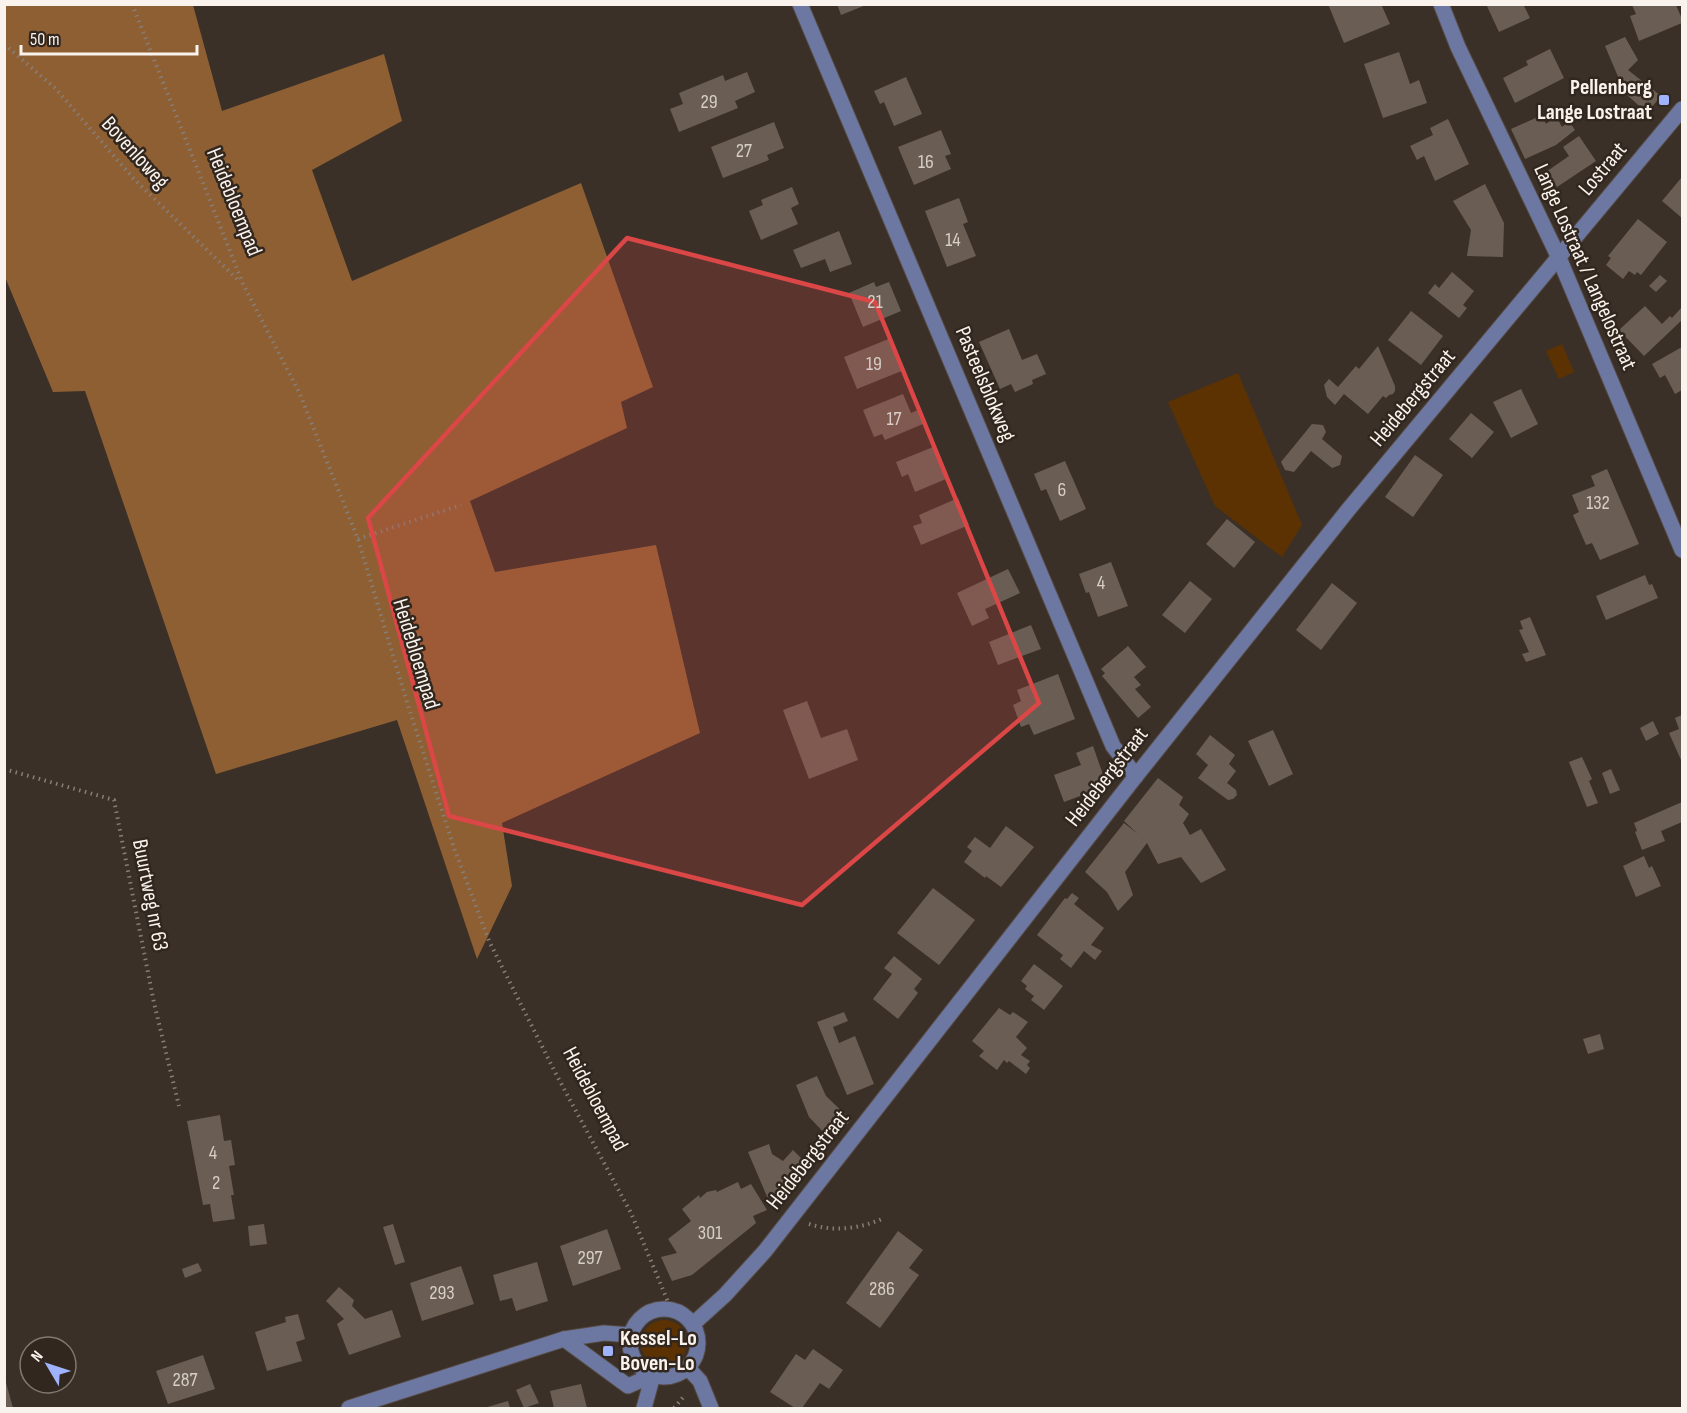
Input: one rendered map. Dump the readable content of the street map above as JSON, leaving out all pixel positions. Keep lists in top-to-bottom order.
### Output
{
  "streets": {
    "street": [
      "Lostraat",
      "Lange Lostraat / Langelostraat",
      "Pasteelsblokweg",
      "Heidebergstraat"
    ],
    "path": ["Bovenloweg", "Heidebloempad", "Buurtweg nr 63"]
  },
  "crossings": [
    ["Bovenloweg", "Heidebloempad"],
    ["Lostraat", "Lange Lostraat / Langelostraat"],
    ["Lostraat", "Heidebergstraat"],
    ["Heidebloempad", "Heidebergstraat"],
    ["Lange Lostraat / Langelostraat", "Heidebergstraat"],
    ["Pasteelsblokweg", "Heidebergstraat"]
  ],
  "places": {
    "transit": ["Pellenberg Lange Lostraat", "Kessel-Lo Boven-Lo"]
  },
  "house_numbers": [
    "29",
    "27",
    "16",
    "14",
    "21",
    "19",
    "17",
    "6",
    "132",
    "4",
    "4",
    "2",
    "301",
    "297",
    "286",
    "293",
    "287"
  ],
  "scale_bar": "50 m",
  "north": "top left"
}
